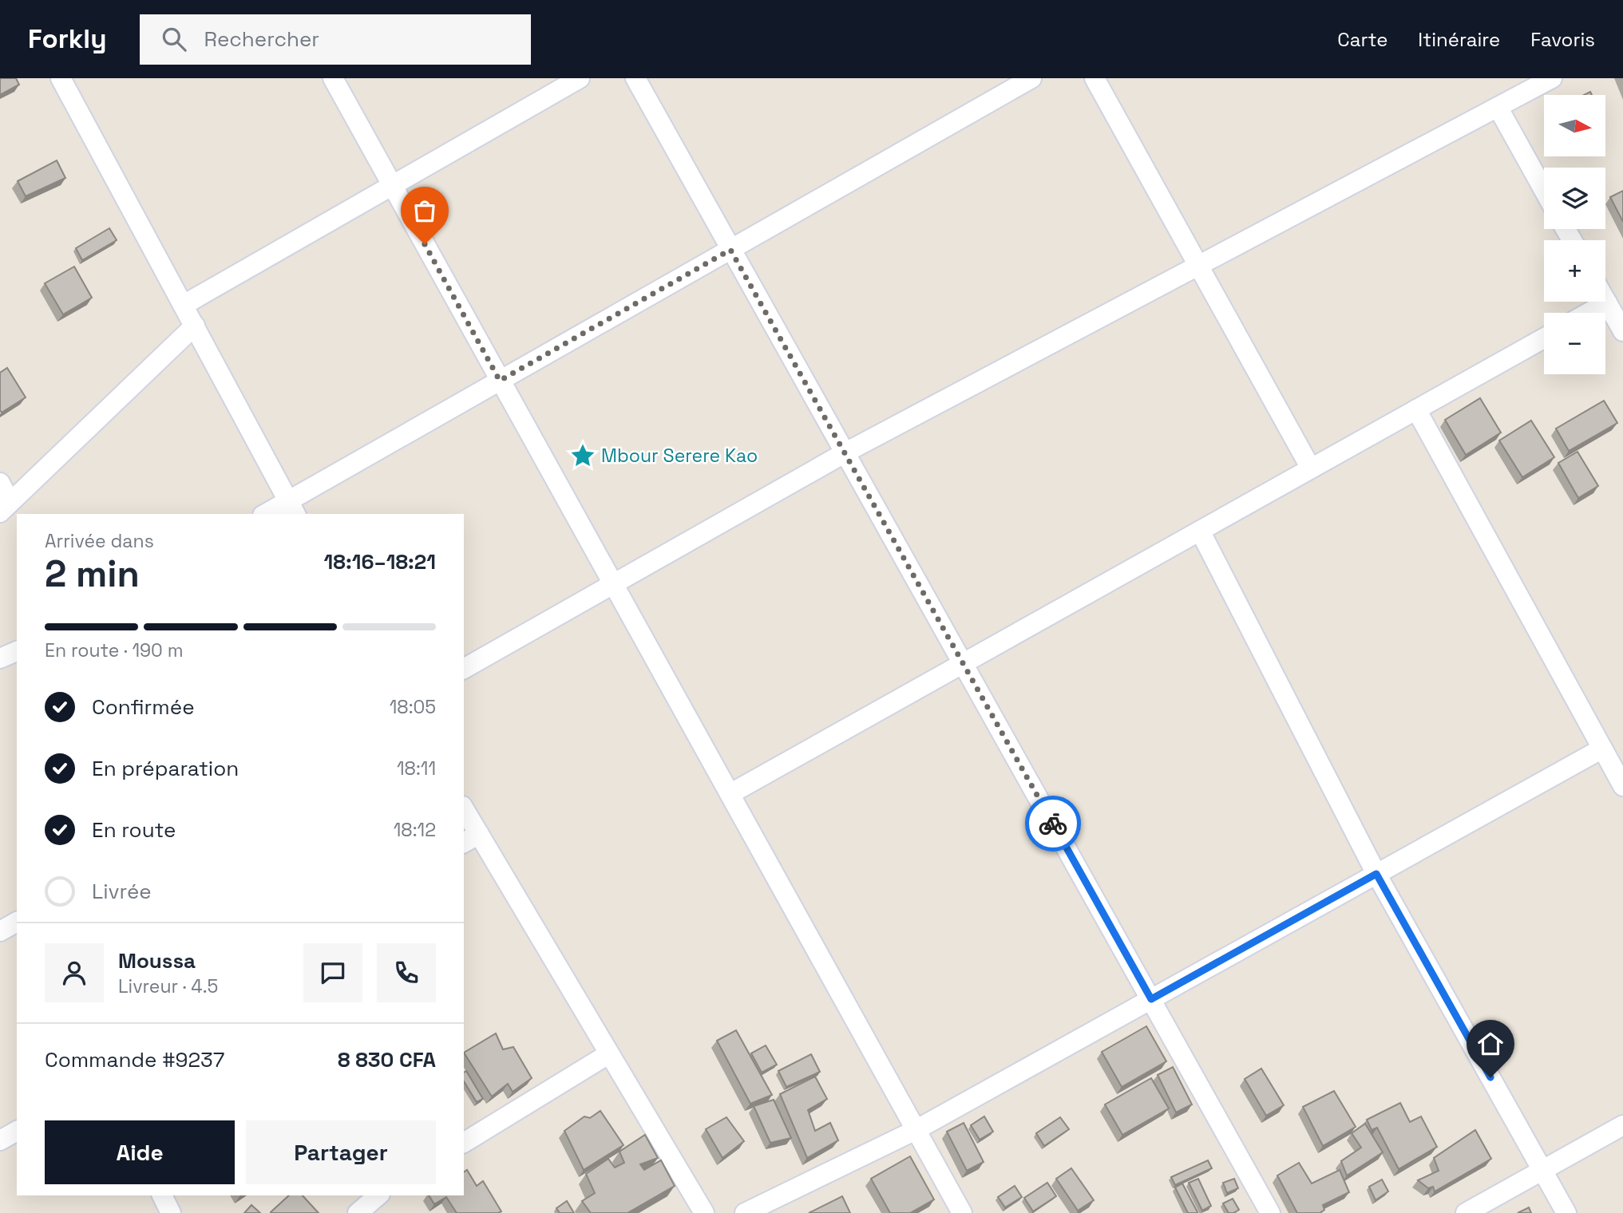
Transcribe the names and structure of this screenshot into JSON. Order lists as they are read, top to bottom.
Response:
{
  "places": {
    "place": ["Mbour Serere Kao"]
  },
  "north": "right",
  "page": {
    "header": "Forkly",
    "search": "Rechercher",
    "nav": ["Carte", "Itinéraire", "Favoris"],
    "map_buttons": ["+", "−"],
    "heading": ["2 min", "Arrivée dans", "18:16–18:21"],
    "panel": [
      "Moussa",
      "Livreur · 4.5",
      "Commande #9237",
      "8 830 CFA"
    ],
    "bar": "En route · 190 m",
    "list": [
      ["Confirmée", "18:05"],
      ["En préparation", "18:11"],
      ["En route", "18:12"],
      "Livrée"
    ],
    "buttons": ["Aide", "Partager"]
  }
}
